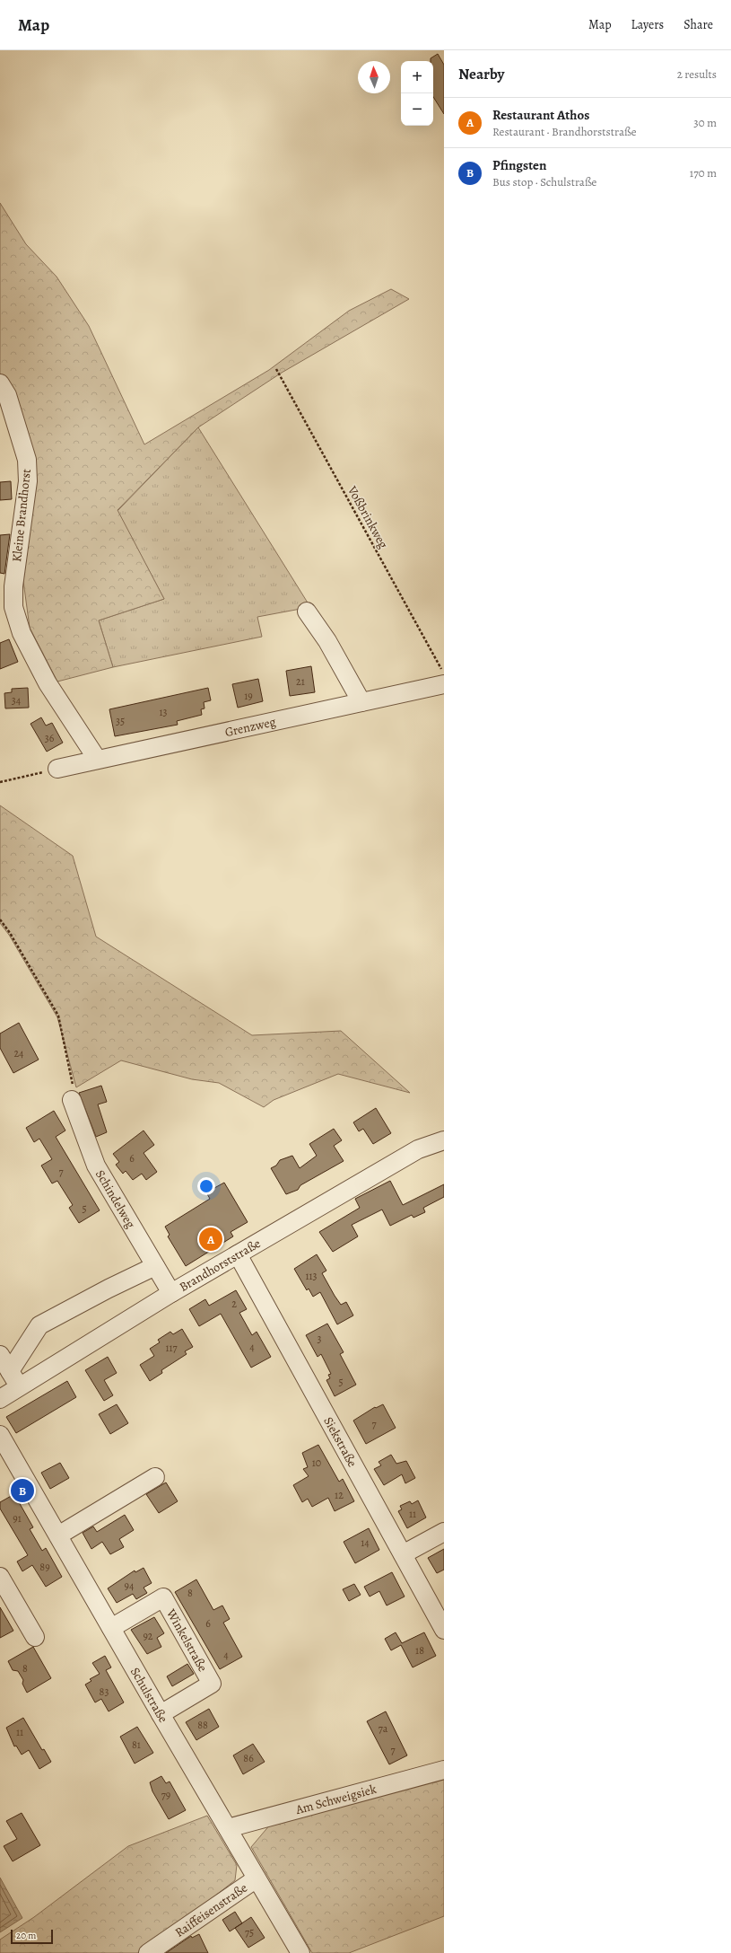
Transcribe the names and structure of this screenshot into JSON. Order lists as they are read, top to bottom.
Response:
{
  "streets": {
    "street": [
      "Kleine Brandhorst",
      "Grenzweg",
      "Schindelweg",
      "Brandhorststraße",
      "Siekstraße",
      "Winkelstraße",
      "Schulstraße",
      "Am Schweigsiek",
      "Raiffeisenstraße"
    ],
    "path": ["Voßbrinkweg"]
  },
  "crossings": [
    ["Kleine Brandhorst", "Grenzweg"],
    ["Schindelweg", "Brandhorststraße"],
    ["Brandhorststraße", "Siekstraße"],
    ["Winkelstraße", "Schulstraße"],
    ["Schulstraße", "Am Schweigsiek"],
    ["Schulstraße", "Raiffeisenstraße"]
  ],
  "house_numbers": [
    "21",
    "19",
    "34",
    "13",
    "35",
    "36",
    "24",
    "6",
    "7",
    "5",
    "113",
    "2",
    "3",
    "4",
    "117",
    "5",
    "7",
    "10",
    "12",
    "11",
    "91",
    "14",
    "89",
    "94",
    "8",
    "6",
    "92",
    "18",
    "4",
    "8",
    "83",
    "88",
    "7a",
    "11",
    "81",
    "7",
    "86",
    "79",
    "75"
  ],
  "scale_bar": "20 m",
  "north": "top",
  "page": {
    "header": "Map",
    "nav": ["Map", "Layers", "Share"],
    "heading": ["Nearby", "2 results"],
    "map_buttons": ["+", "−"],
    "list": [
      {
        "mark": "A",
        "name": "Restaurant Athos",
        "note": "Restaurant · Brandhorststraße",
        "value": "30 m"
      },
      {
        "mark": "B",
        "name": "Pfingsten",
        "note": "Bus stop · Schulstraße",
        "value": "170 m"
      }
    ],
    "pins": ["A", "B"],
    "scale": "20 m"
  }
}
